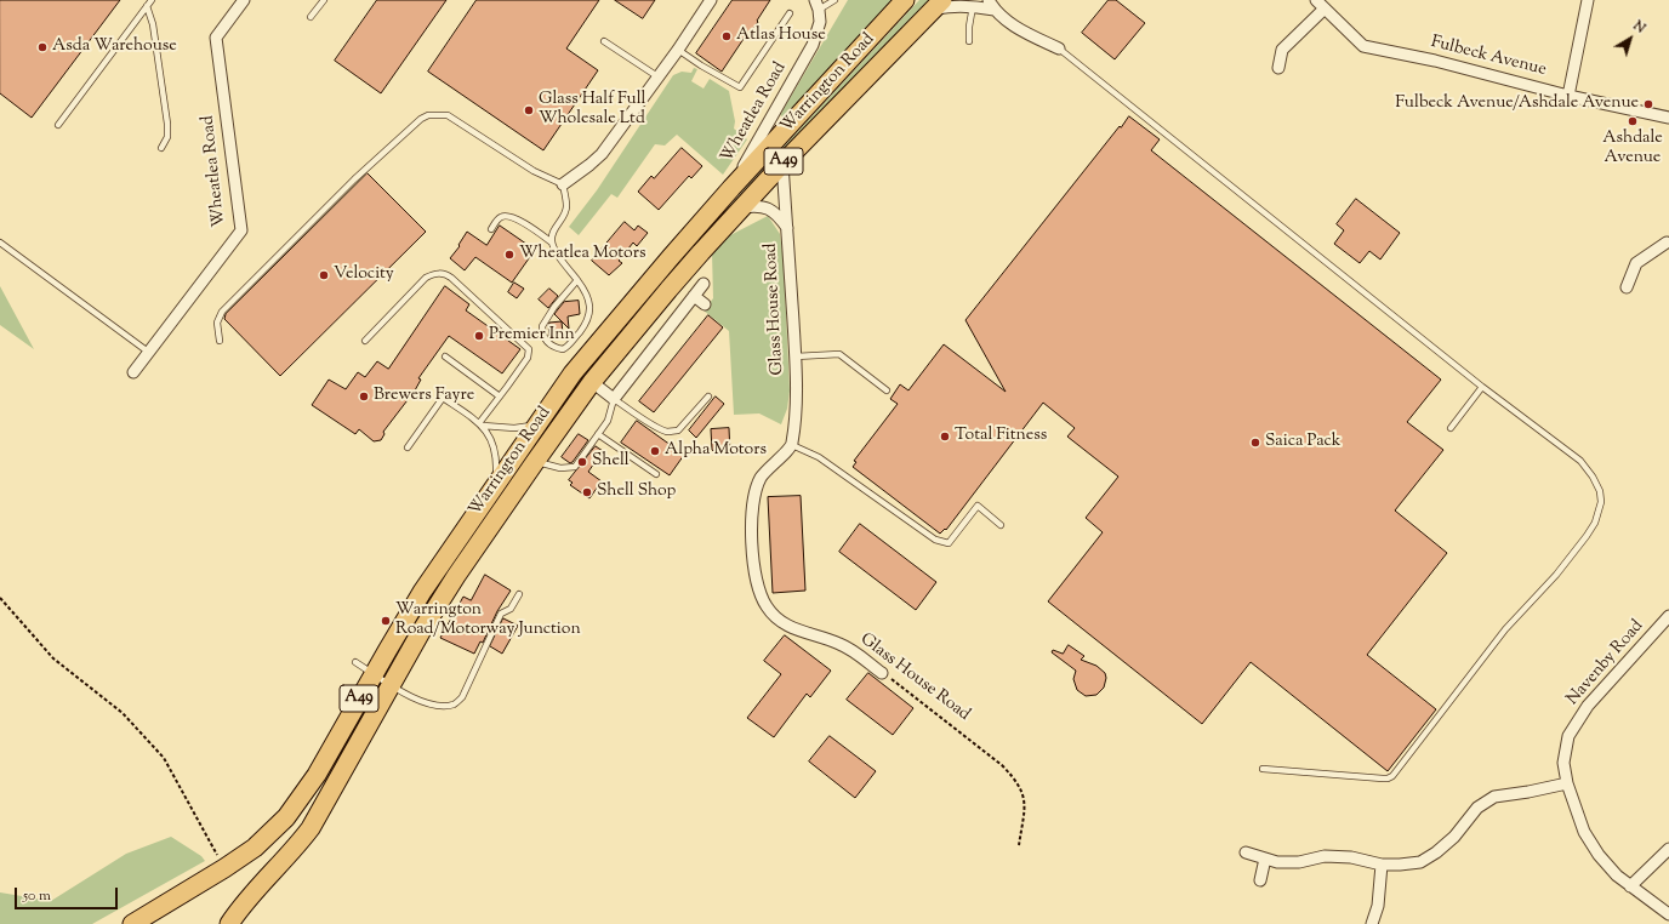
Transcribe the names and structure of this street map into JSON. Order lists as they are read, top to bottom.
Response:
{
  "streets": {
    "highway": ["Warrington Road", "A49"],
    "street": [
      "Fulbeck Avenue",
      "Wheatlea Road",
      "Glass House Road",
      "Navenby Road"
    ]
  },
  "crossings": [
    ["Warrington Road", "Wheatlea Road"],
    ["Warrington Road", "Glass House Road"]
  ],
  "places": [
    "Atlas House",
    "Asda Warehouse",
    "Fulbeck Avenue/Ashdale Avenue",
    "Glass Half Full Wholesale Ltd",
    "Ashdale Avenue",
    "Wheatlea Motors",
    "Velocity",
    "Premier Inn",
    "Brewers Fayre",
    "Total Fitness",
    "Saica Pack",
    "Alpha Motors",
    "Shell",
    "Shell Shop",
    "Warrington Road/Motorway Junction"
  ],
  "scale_bar": "50 m",
  "north": "top right"
}
